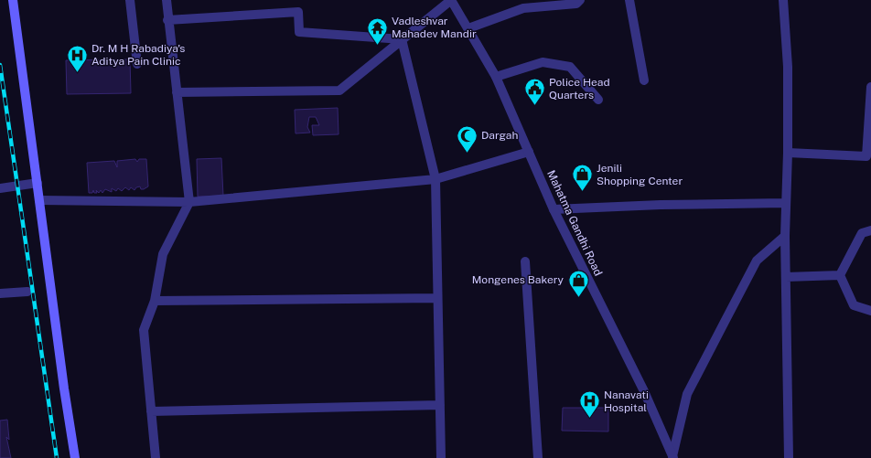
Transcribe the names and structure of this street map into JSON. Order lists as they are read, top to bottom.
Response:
{
  "streets": {
    "street": ["Mahatma Gandhi Road"]
  },
  "places": {
    "temple": ["Vadleshvar Mahadev Mandir"],
    "hospital": ["Dr. M H Rabadiya's Aditya Pain Clinic", "Nanavati Hospital"],
    "public building": ["Police Head Quarters"],
    "mosque": ["Dargah"],
    "shop": ["Jenili Shopping Center", "Mongenes Bakery"]
  }
}
